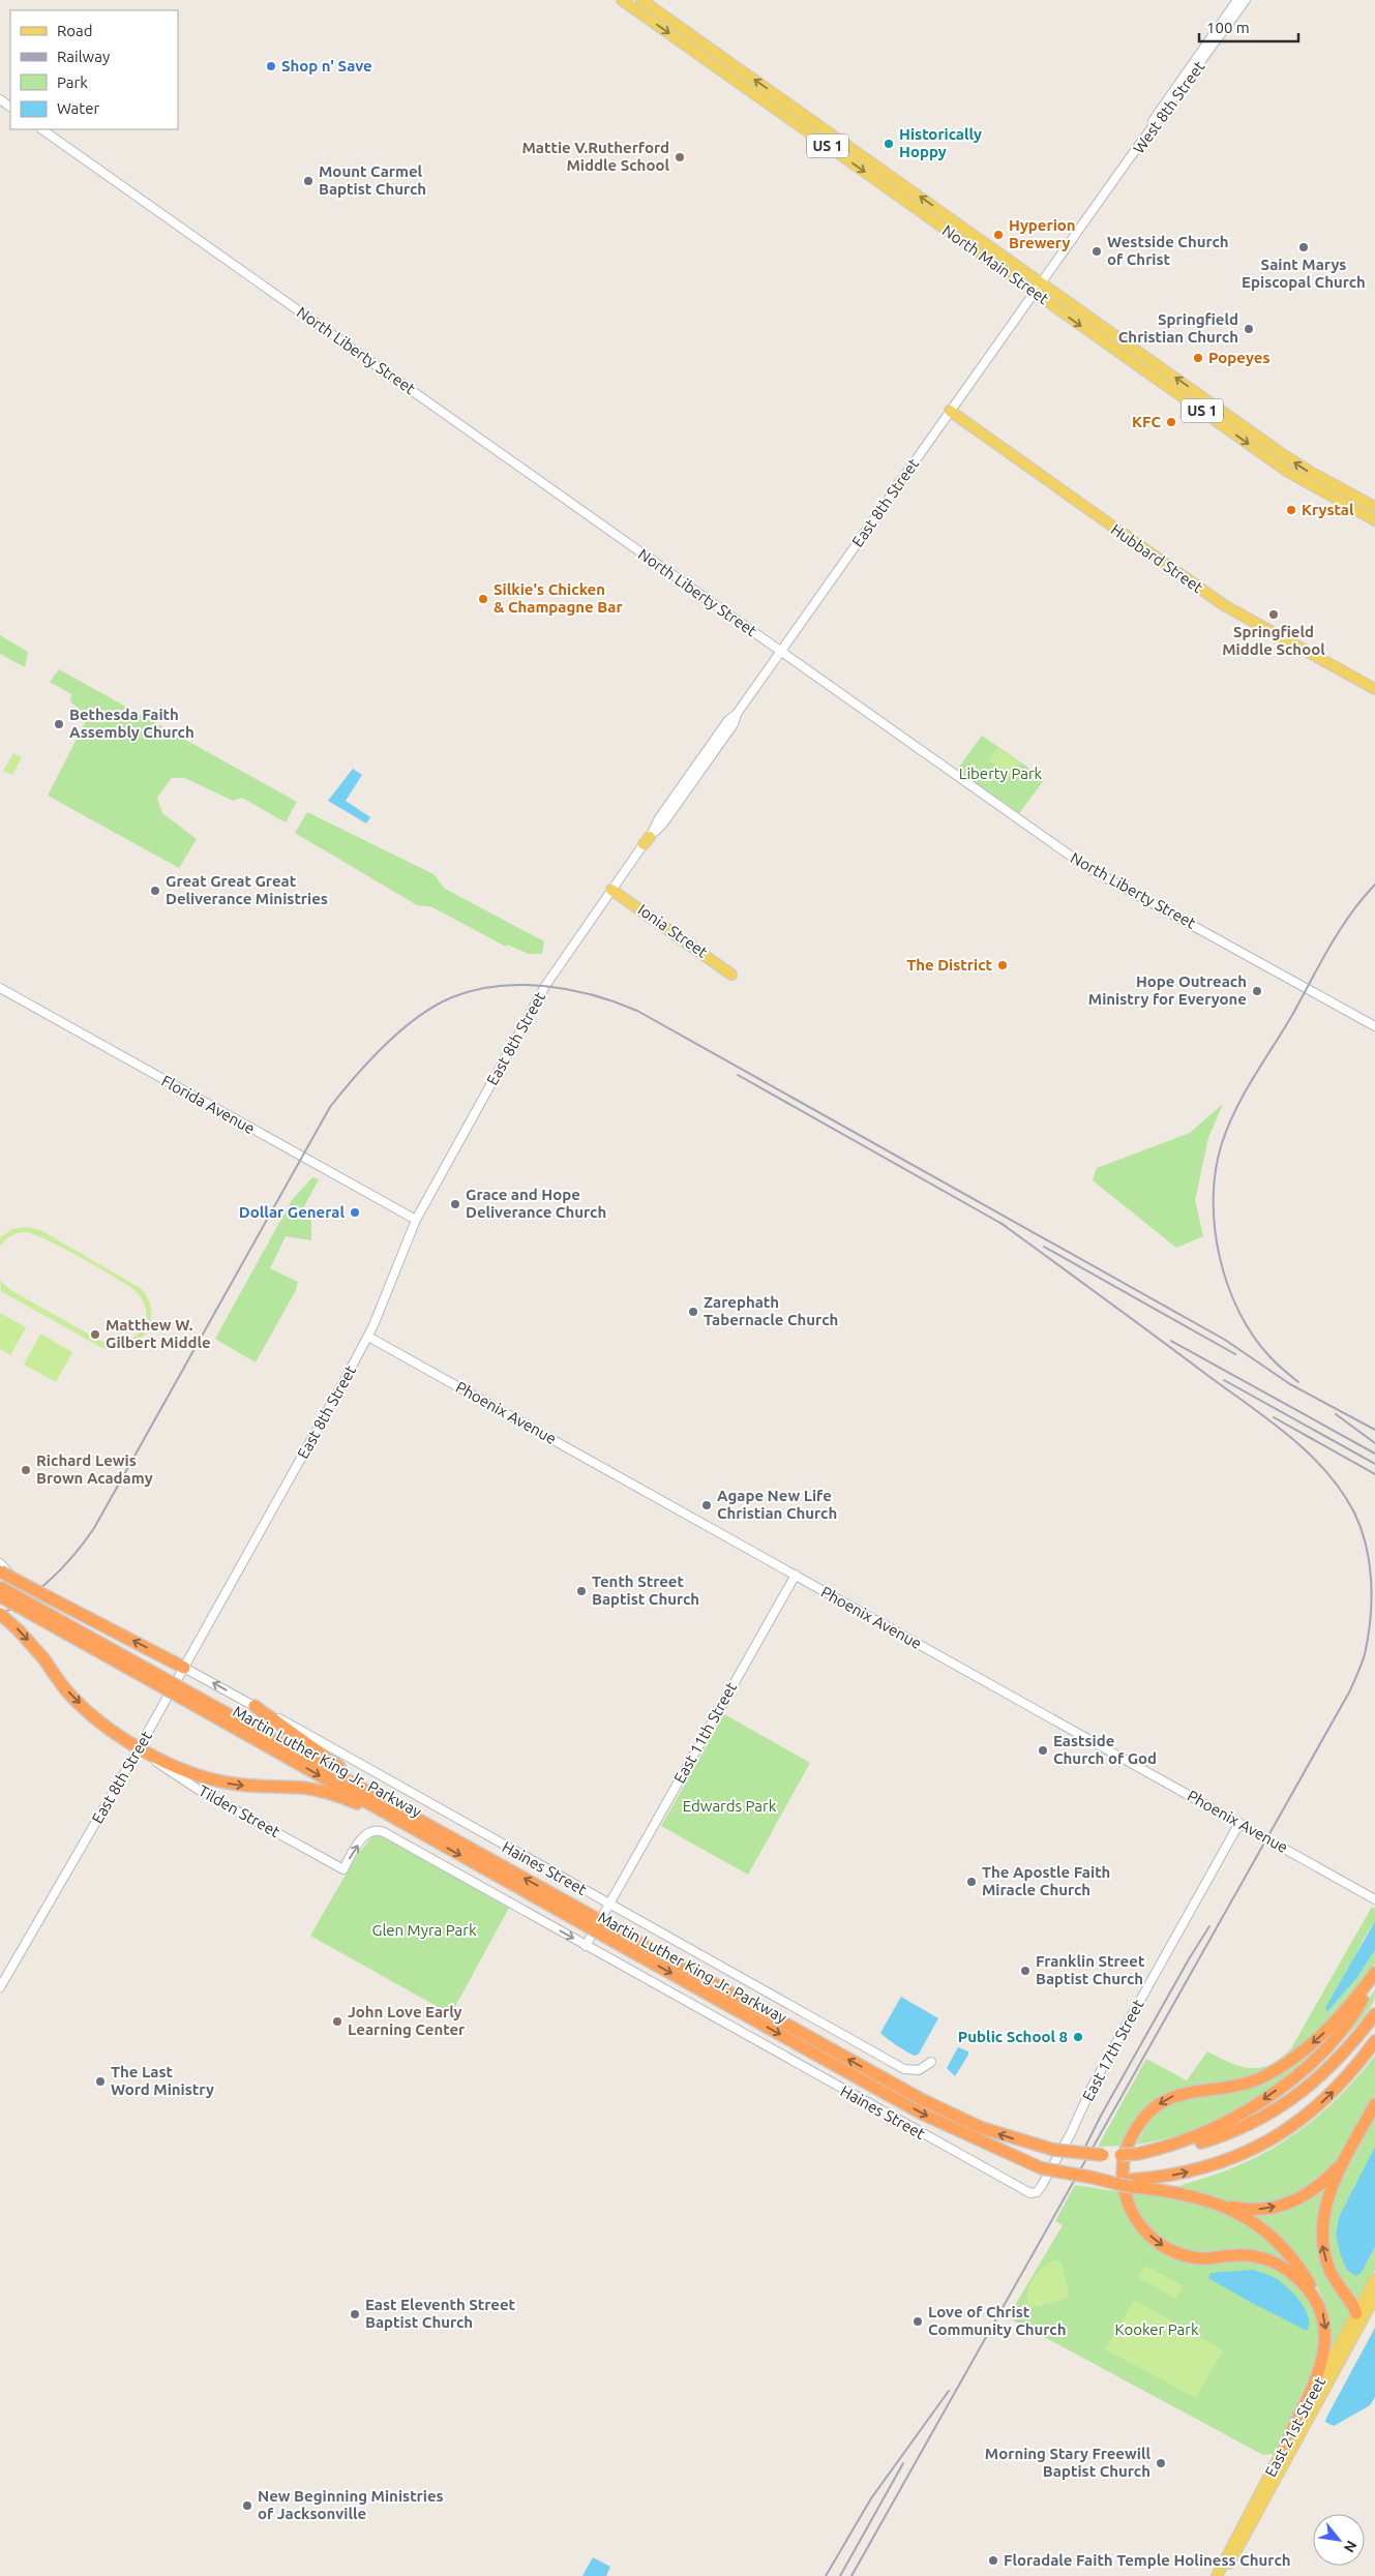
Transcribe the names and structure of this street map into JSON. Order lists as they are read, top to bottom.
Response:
{
  "streets": {
    "highway": ["Martin Luther King Jr. Parkway"],
    "main road": [
      "US 1",
      "North Main Street",
      "East 8th Street",
      "Hubbard Street",
      "Ionia Street",
      "East 21st Street"
    ],
    "street": [
      "West 8th Street",
      "North Liberty Street",
      "Florida Avenue",
      "Phoenix Avenue",
      "East 11th Street",
      "Tilden Street",
      "Haines Street",
      "East 17th Street"
    ]
  },
  "crossings": [
    ["West 8th Street", "North Main Street"],
    ["West 8th Street", "East 8th Street"],
    ["North Main Street", "East 8th Street"],
    ["North Liberty Street", "East 8th Street"],
    ["East 8th Street", "Hubbard Street"],
    ["East 8th Street", "Ionia Street"],
    ["East 8th Street", "Florida Avenue"],
    ["East 8th Street", "Phoenix Avenue"],
    ["East 8th Street", "Tilden Street"],
    ["East 8th Street", "Haines Street"],
    ["Phoenix Avenue", "East 11th Street"],
    ["Phoenix Avenue", "East 17th Street"],
    ["East 11th Street", "Haines Street"],
    ["Tilden Street", "Haines Street"],
    ["Haines Street", "East 17th Street"]
  ],
  "parks": [
    "Liberty Park",
    "Edwards Park",
    "Glen Myra Park",
    "Kooker Park"
  ],
  "places": [
    "Shop n' Save",
    "Historically Hoppy",
    "Mattie V.Rutherford Middle School",
    "Mount Carmel Baptist Church",
    "Hyperion Brewery",
    "Saint Marys Episcopal Church",
    "Westside Church of Christ",
    "Springfield Christian Church",
    "Popeyes",
    "KFC",
    "Krystal",
    "Silkie's Chicken & Champagne Bar",
    "Springfield Middle School",
    "Bethesda Faith Assembly Church",
    "Great Great Great Deliverance Ministries",
    "The District",
    "Hope Outreach Ministry for Everyone",
    "Grace and Hope Deliverance Church",
    "Dollar General",
    "Zarephath Tabernacle Church",
    "Matthew W. Gilbert Middle",
    "Richard Lewis Brown Acadamy",
    "Agape New Life Christian Church",
    "Tenth Street Baptist Church",
    "Eastside Church of God",
    "The Apostle Faith Miracle Church",
    "Franklin Street Baptist Church",
    "John Love Early Learning Center",
    "Public School 8",
    "The Last Word Ministry",
    "East Eleventh Street Baptist Church",
    "Love of Christ Community Church",
    "Morning Stary Freewill Baptist Church",
    "New Beginning Ministries of Jacksonville",
    "Floradale Faith Temple Holiness Church"
  ],
  "legend": [
    "Road",
    "Railway",
    "Park",
    "Water"
  ],
  "scale_bar": "100 m",
  "north": "bottom right"
}
